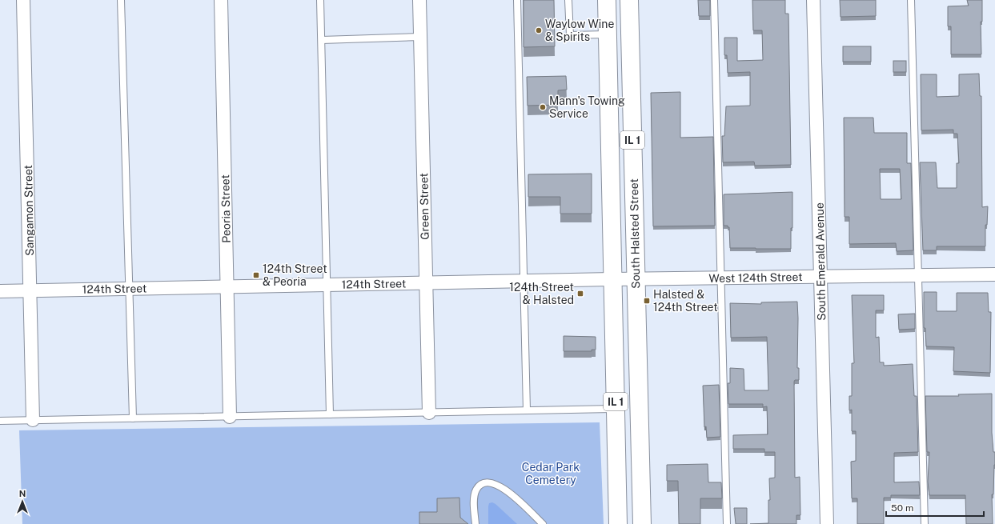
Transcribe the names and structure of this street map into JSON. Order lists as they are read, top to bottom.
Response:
{
  "streets": {
    "main road": ["IL 1", "South Halsted Street"],
    "street": [
      "Green Street",
      "Peoria Street",
      "Sangamon Street",
      "South Emerald Avenue",
      "West 124th Street",
      "124th Street"
    ]
  },
  "crossings": [
    ["Green Street", "124th Street"],
    ["Peoria Street", "124th Street"],
    ["Sangamon Street", "124th Street"],
    ["South Halsted Street", "West 124th Street"],
    ["South Halsted Street", "124th Street"],
    ["South Emerald Avenue", "West 124th Street"],
    ["West 124th Street", "124th Street"]
  ],
  "parks": ["Cedar Park Cemetery"],
  "places": {
    "other": ["Waylow Wine & Spirits", "Mann's Towing Service"],
    "transit": ["124th Street & Peoria", "124th Street & Halsted", "Halsted & 124th Street"]
  },
  "scale_bar": "50 m",
  "north": "top"
}
